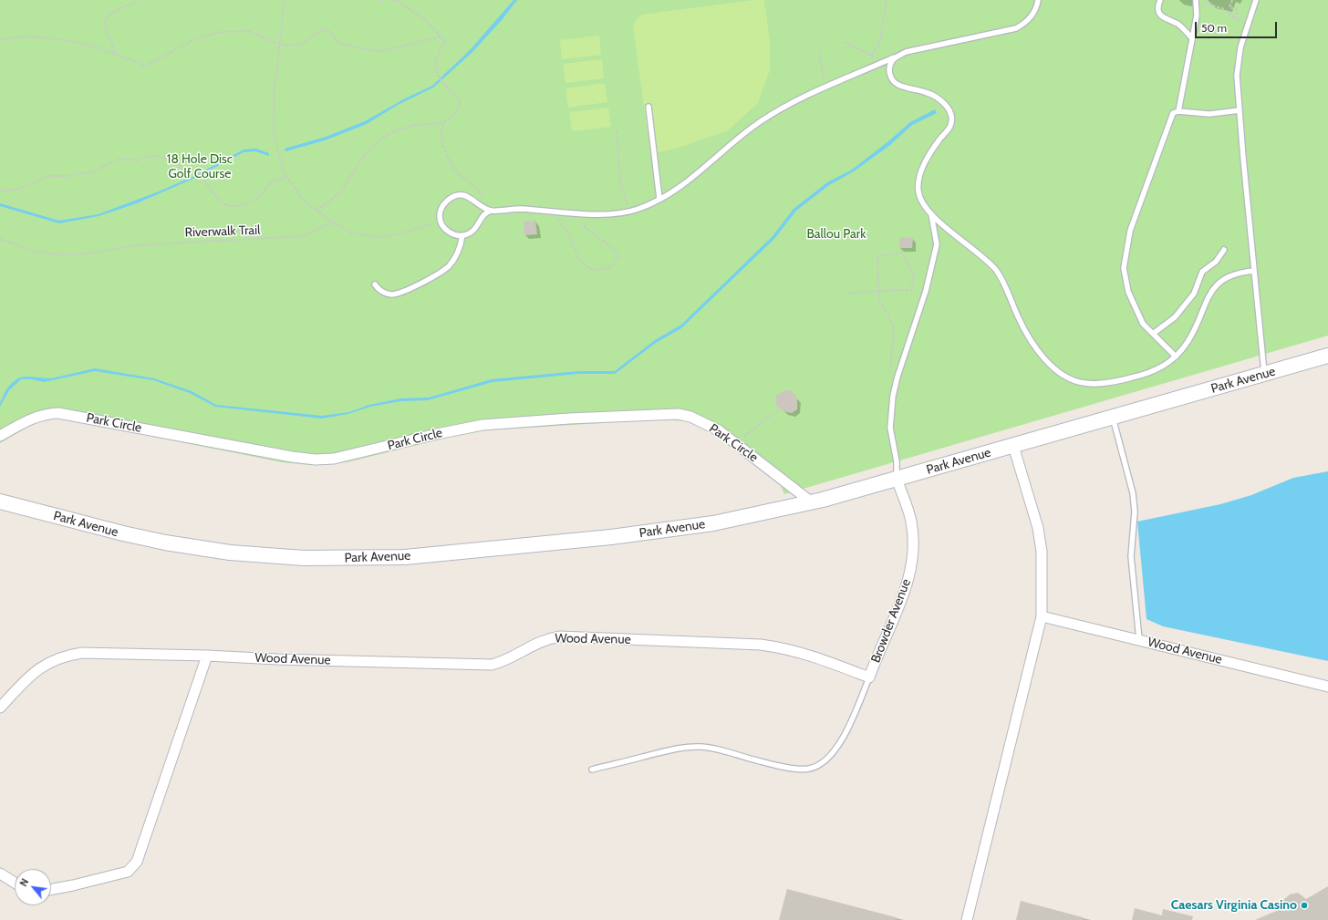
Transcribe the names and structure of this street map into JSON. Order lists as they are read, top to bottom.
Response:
{
  "streets": {
    "main road": ["Park Avenue"],
    "street": ["Park Circle", "Browder Avenue", "Wood Avenue"],
    "path": ["Riverwalk Trail"]
  },
  "crossings": [
    ["Park Avenue", "Park Circle"],
    ["Park Avenue", "Browder Avenue"],
    ["Browder Avenue", "Wood Avenue"]
  ],
  "parks": ["18 Hole Disc Golf Course", "Ballou Park"],
  "places": ["Caesars Virginia Casino"],
  "scale_bar": "50 m",
  "north": "top left"
}
